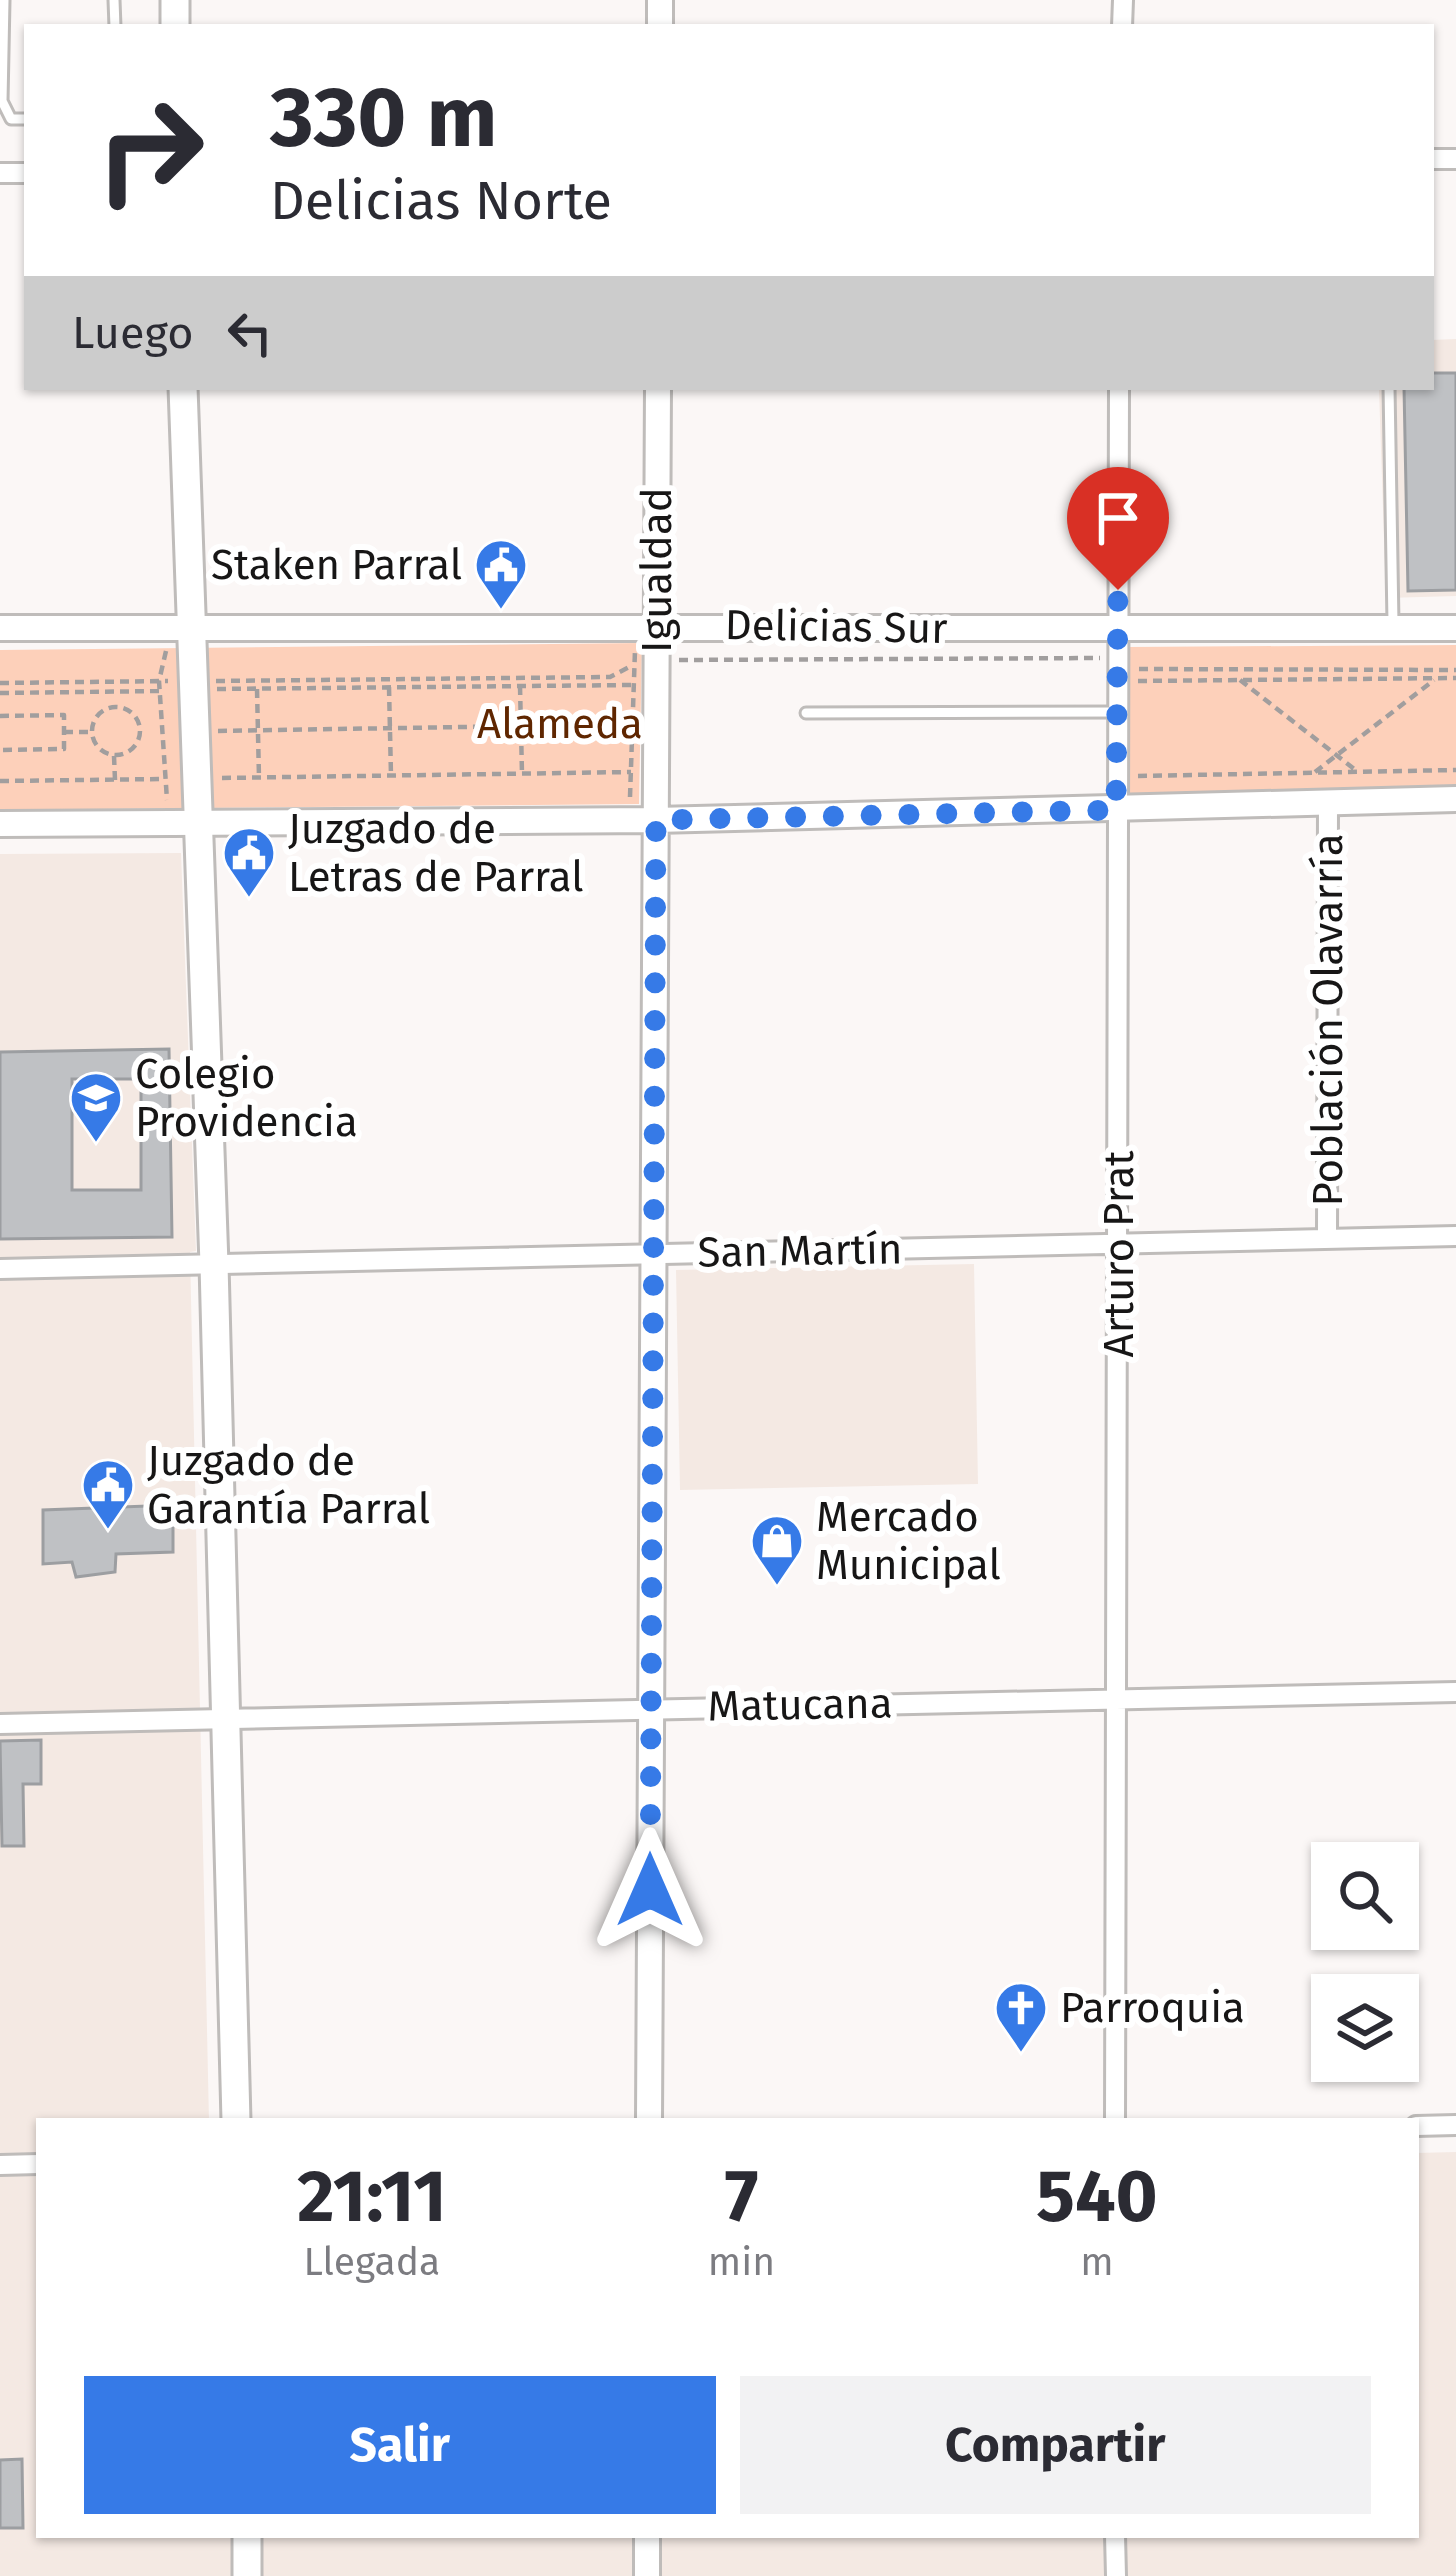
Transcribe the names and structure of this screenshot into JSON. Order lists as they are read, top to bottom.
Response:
{
  "streets": {
    "street": [
      "Igualdad",
      "Delicias Sur",
      "Población Olavarría",
      "San Martín",
      "Arturo Prat",
      "Matucana"
    ]
  },
  "crossings": [
    ["Igualdad", "Delicias Sur"],
    ["Igualdad", "San Martín"],
    ["Igualdad", "Matucana"],
    ["Delicias Sur", "Arturo Prat"],
    ["Población Olavarría", "San Martín"],
    ["San Martín", "Arturo Prat"],
    ["Arturo Prat", "Matucana"]
  ],
  "parks": ["Alameda"],
  "places": {
    "public building": ["Staken Parral", "Juzgado de Letras de Parral", "Juzgado de Garantía Parral"],
    "school or university": ["Colegio Providencia"],
    "shop": ["Mercado Municipal"],
    "church": ["Parroquia"]
  },
  "page": {
    "turn": ["330 m", "Delicias Norte"],
    "then": "Luego",
    "eta": [
      "21:11",
      "Llegada",
      "7",
      "min",
      "540",
      "m"
    ],
    "buttons": ["Salir", "Compartir"]
  }
}
